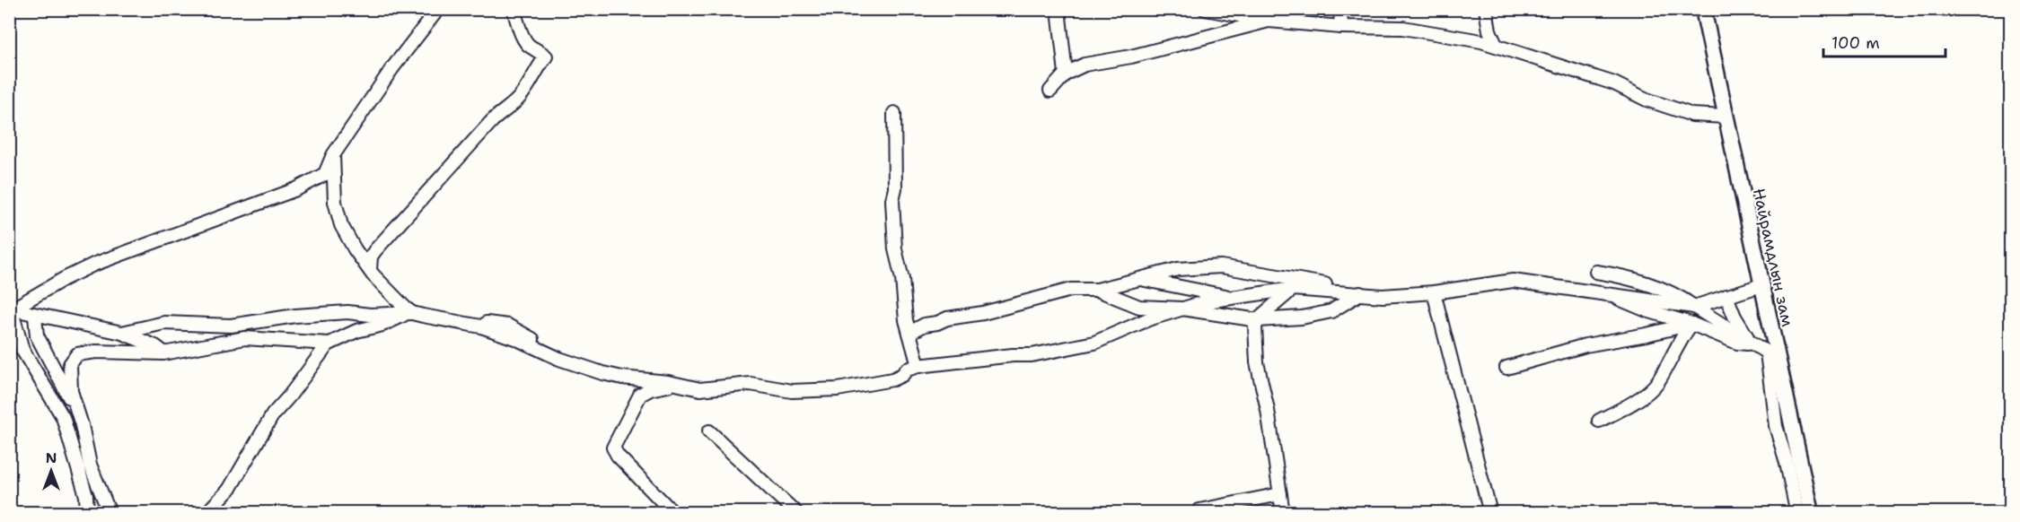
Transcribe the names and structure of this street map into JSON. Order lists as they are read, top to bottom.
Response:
{
  "streets": {
    "main road": ["Найрамдлын зам"]
  },
  "scale_bar": "100 m",
  "north": "top"
}
